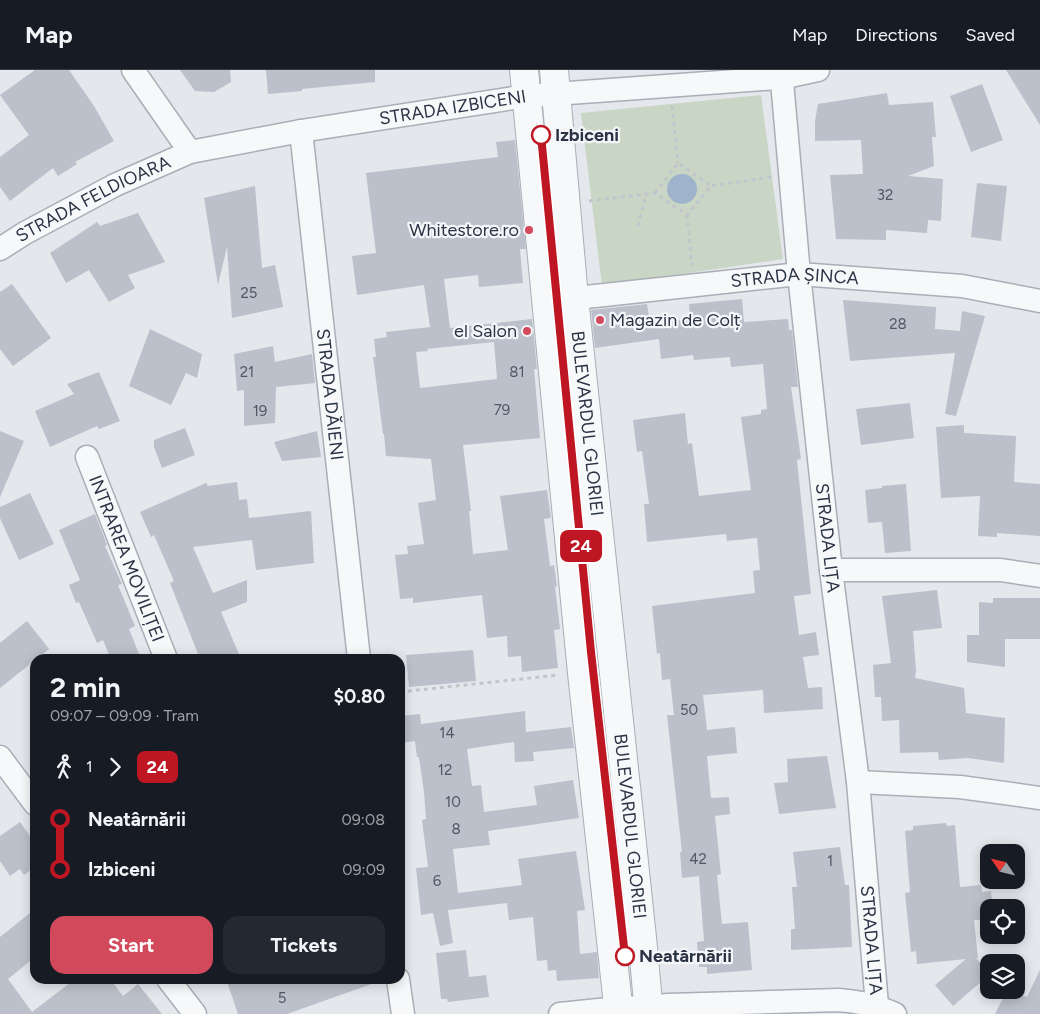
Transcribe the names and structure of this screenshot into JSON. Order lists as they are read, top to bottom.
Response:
{
  "streets": {
    "street": [
      "STRADA IZBICENI",
      "STRADA FELDIOARA",
      "STRADA ȘINCA",
      "STRADA DĂIENI",
      "BULEVARDUL GLORIEI",
      "STRADA LIȚA",
      "INTRAREA MOVILIȚEI"
    ]
  },
  "crossings": [
    ["STRADA IZBICENI", "STRADA FELDIOARA"],
    ["STRADA IZBICENI", "STRADA DĂIENI"],
    ["STRADA IZBICENI", "BULEVARDUL GLORIEI"],
    ["STRADA IZBICENI", "STRADA LIȚA"],
    ["STRADA ȘINCA", "BULEVARDUL GLORIEI"],
    ["STRADA ȘINCA", "STRADA LIȚA"]
  ],
  "places": [
    "Izbiceni",
    "Whitestore.ro",
    "Magazin de Colț",
    "el Salon",
    "Neatârnării"
  ],
  "lines": ["tram line 24"],
  "house_numbers": [
    "32",
    "25",
    "28",
    "21",
    "81",
    "79",
    "19",
    "50",
    "14",
    "12",
    "10",
    "8",
    "42",
    "1",
    "6",
    "5"
  ],
  "north": "top left",
  "page": {
    "header": "Map",
    "nav": ["Map", "Directions", "Saved"],
    "on_map": "24",
    "heading": ["2 min", "09:07 – 09:09 · Tram", "$0.80"],
    "legs": ["1", "24"],
    "list": [
      {
        "name": "Neatârnării",
        "value": "09:08"
      },
      {
        "name": "Izbiceni",
        "value": "09:09"
      }
    ],
    "buttons": ["Start", "Tickets"]
  }
}
